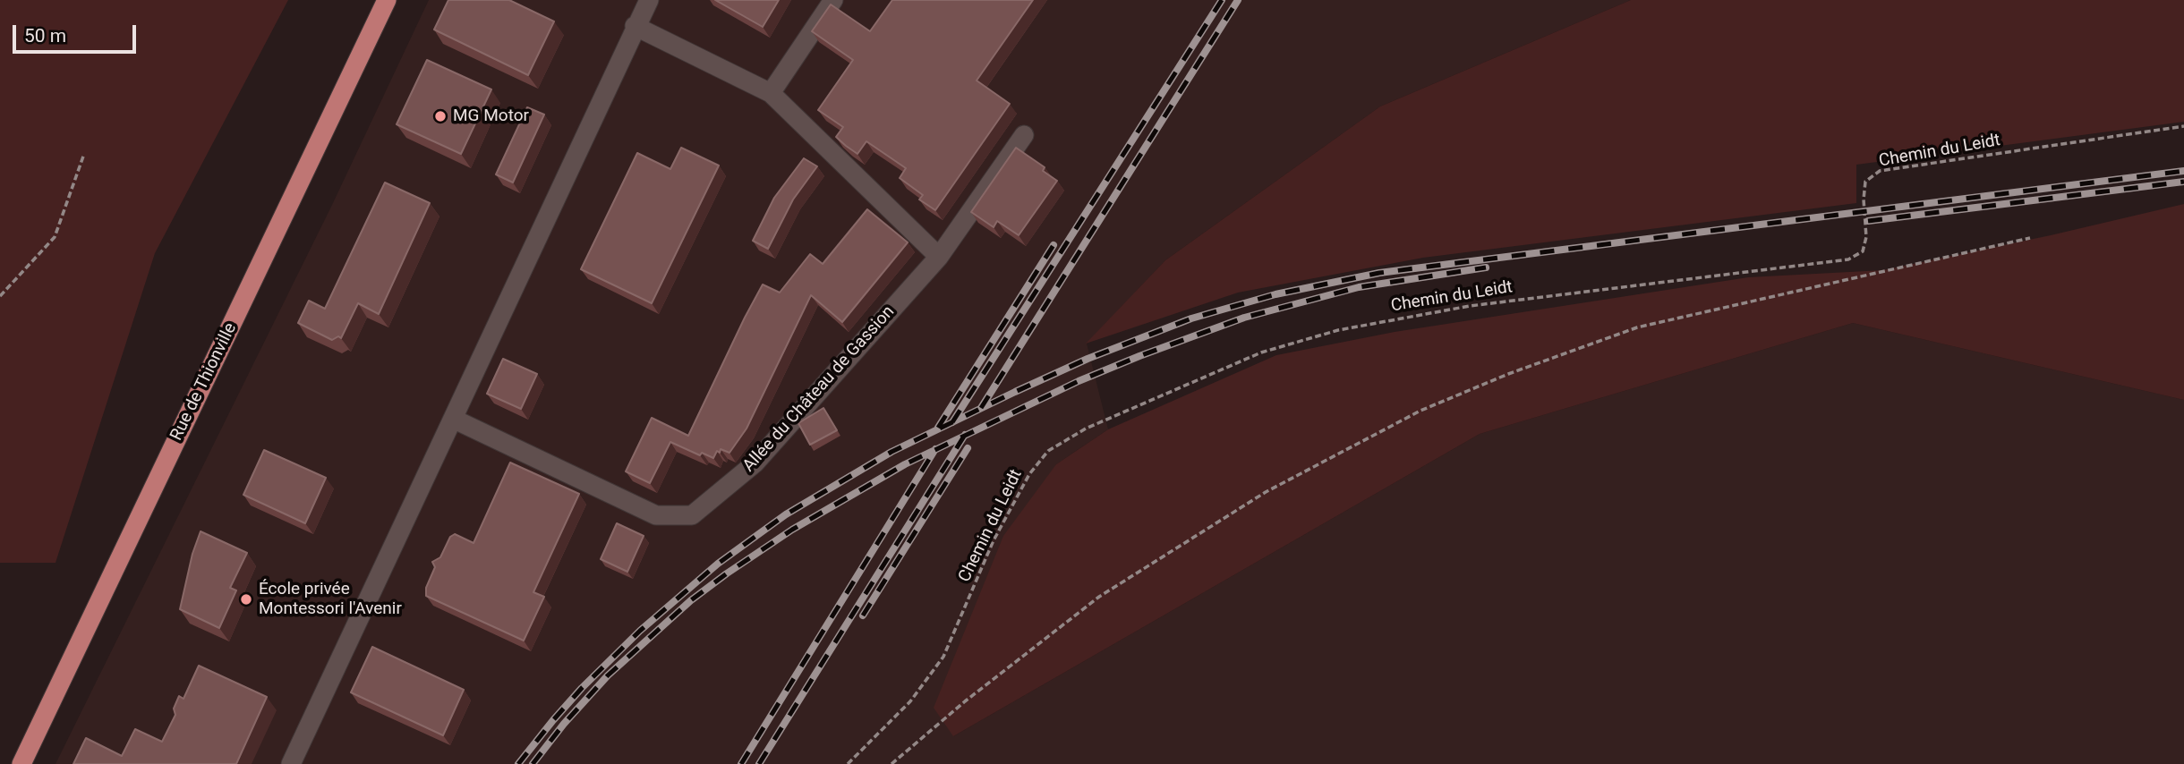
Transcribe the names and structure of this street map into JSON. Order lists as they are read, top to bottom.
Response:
{
  "streets": {
    "main road": ["Rue de Thionville"],
    "street": ["Allée du Château de Gassion"],
    "path": ["Chemin du Leidt"]
  },
  "places": ["MG Motor", "École privée Montessori l'Avenir"],
  "scale_bar": "50 m"
}
